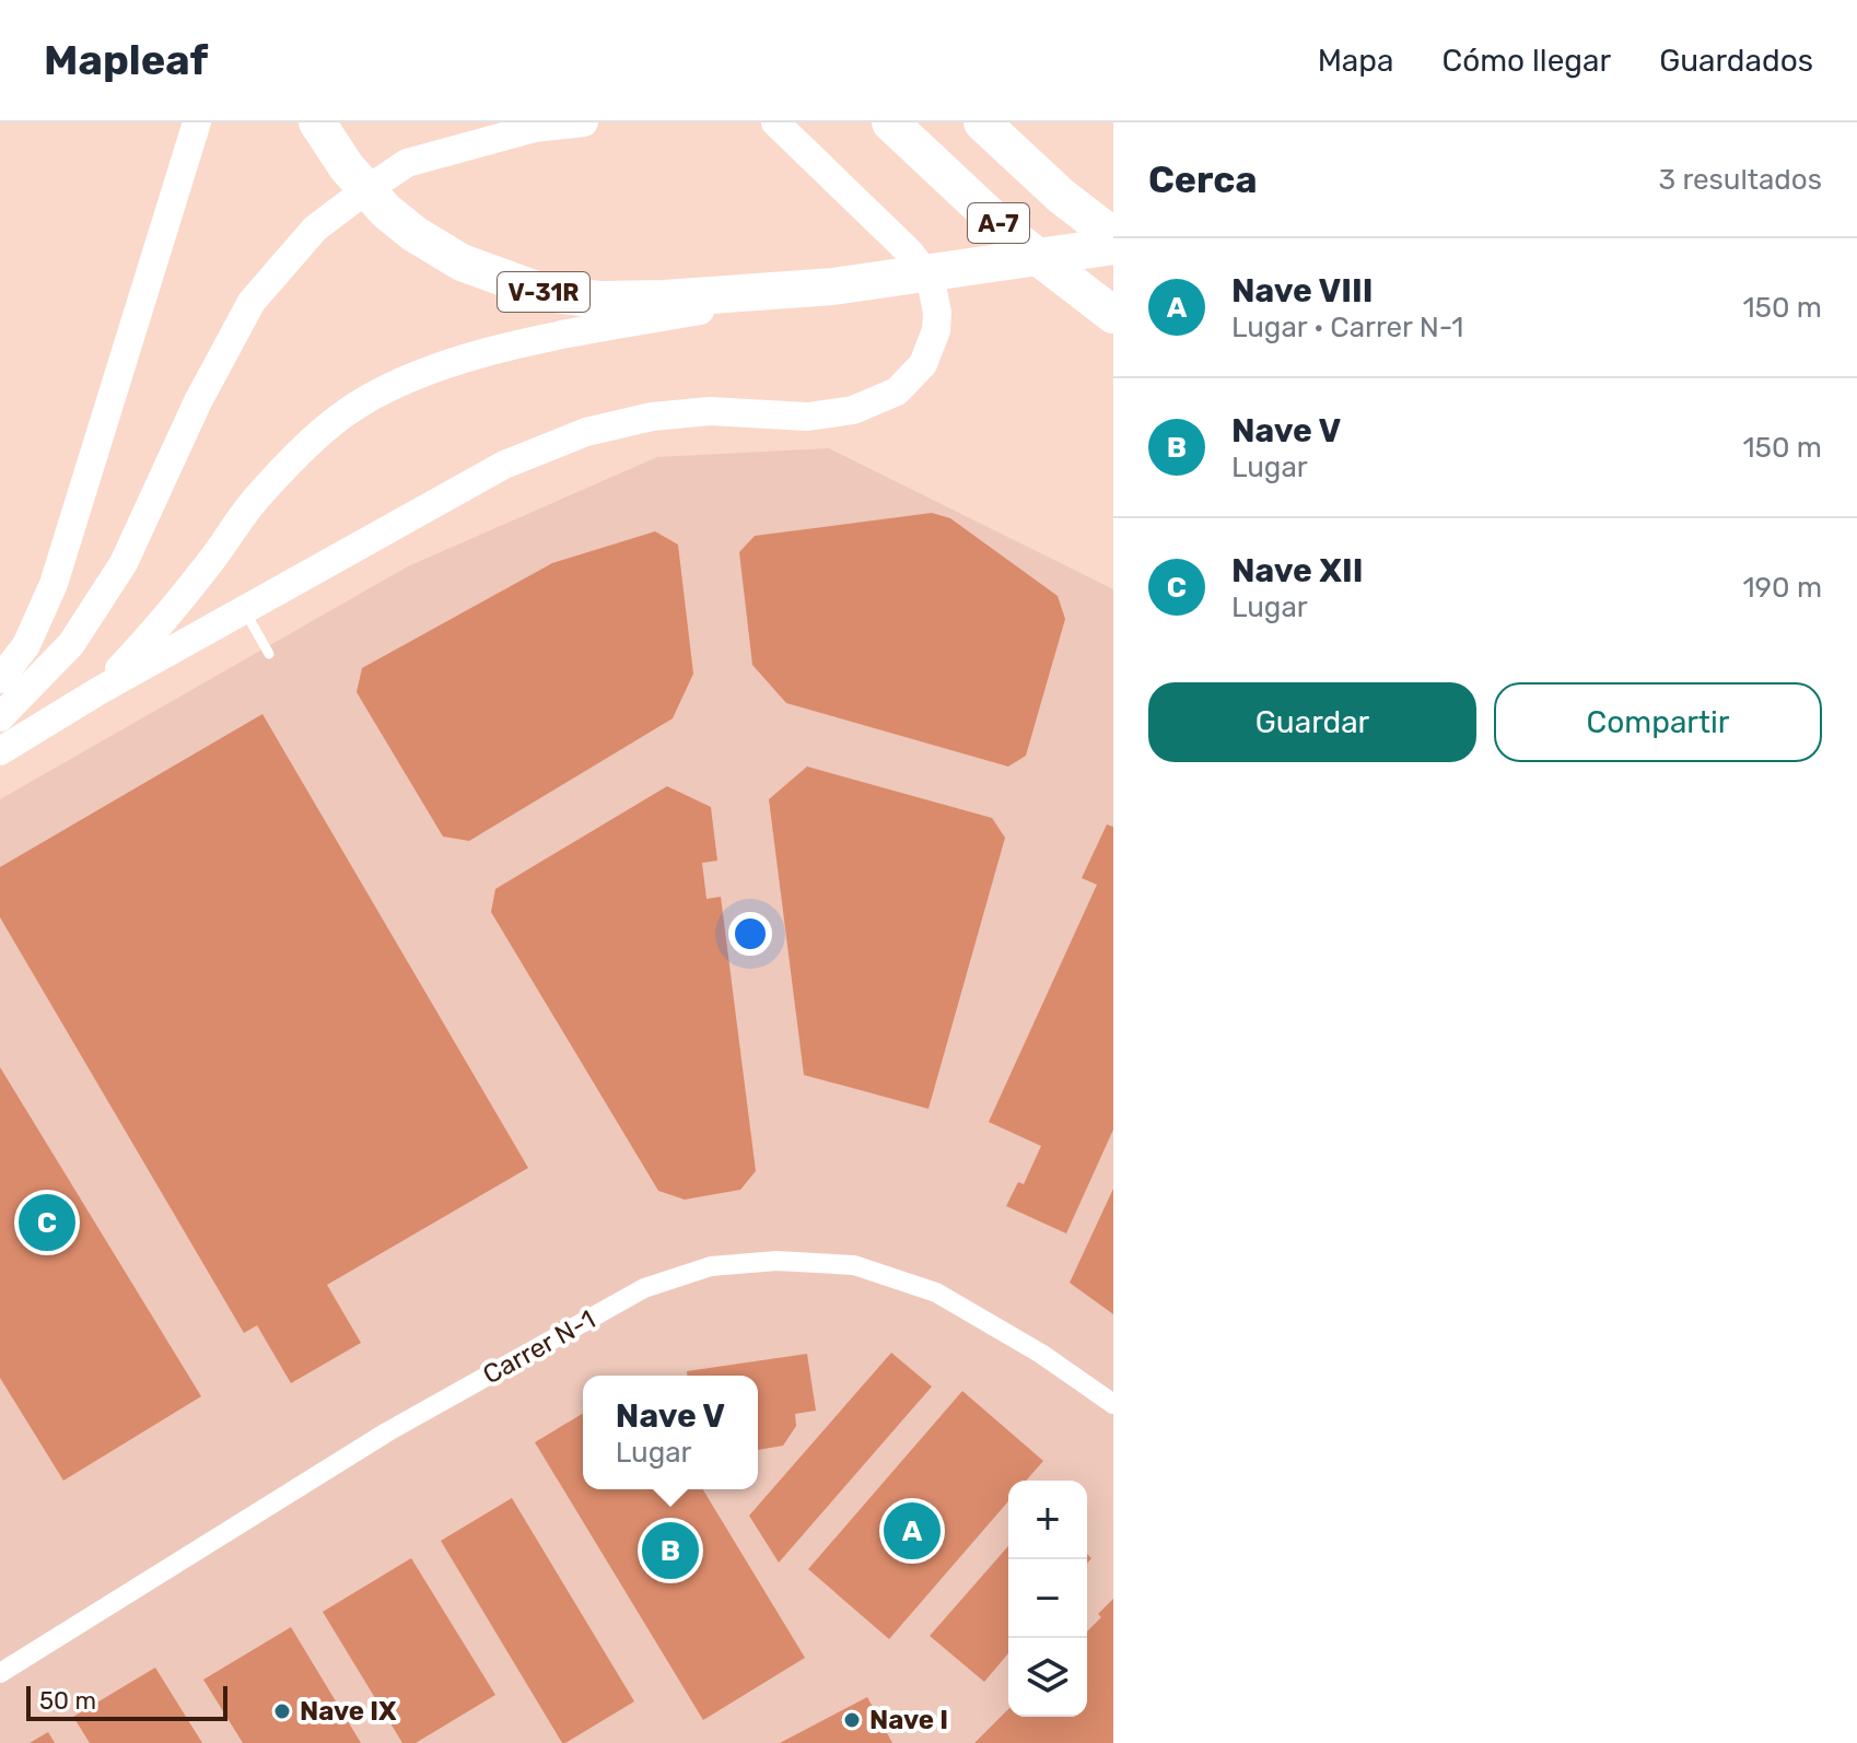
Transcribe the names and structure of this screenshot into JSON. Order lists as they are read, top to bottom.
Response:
{
  "streets": {
    "highway": ["A-7", "V-31R"],
    "street": ["Carrer N-1"]
  },
  "places": ["Nave IX", "Nave I"],
  "scale_bar": "50 m",
  "page": {
    "header": "Mapleaf",
    "nav": ["Mapa", "Cómo llegar", "Guardados"],
    "heading": ["Cerca", "3 resultados"],
    "list": [
      {
        "mark": "A",
        "name": "Nave VIII",
        "note": "Lugar · Carrer N-1",
        "value": "150 m"
      },
      {
        "mark": "B",
        "name": "Nave V",
        "note": "Lugar",
        "value": "150 m"
      },
      {
        "mark": "C",
        "name": "Nave XII",
        "note": "Lugar",
        "value": "190 m"
      }
    ],
    "buttons": ["Guardar", "Compartir"],
    "pins": ["C", "A", "B"],
    "popup": ["Nave V", "Lugar"],
    "map_buttons": ["+", "−"],
    "scale": "50 m"
  }
}
